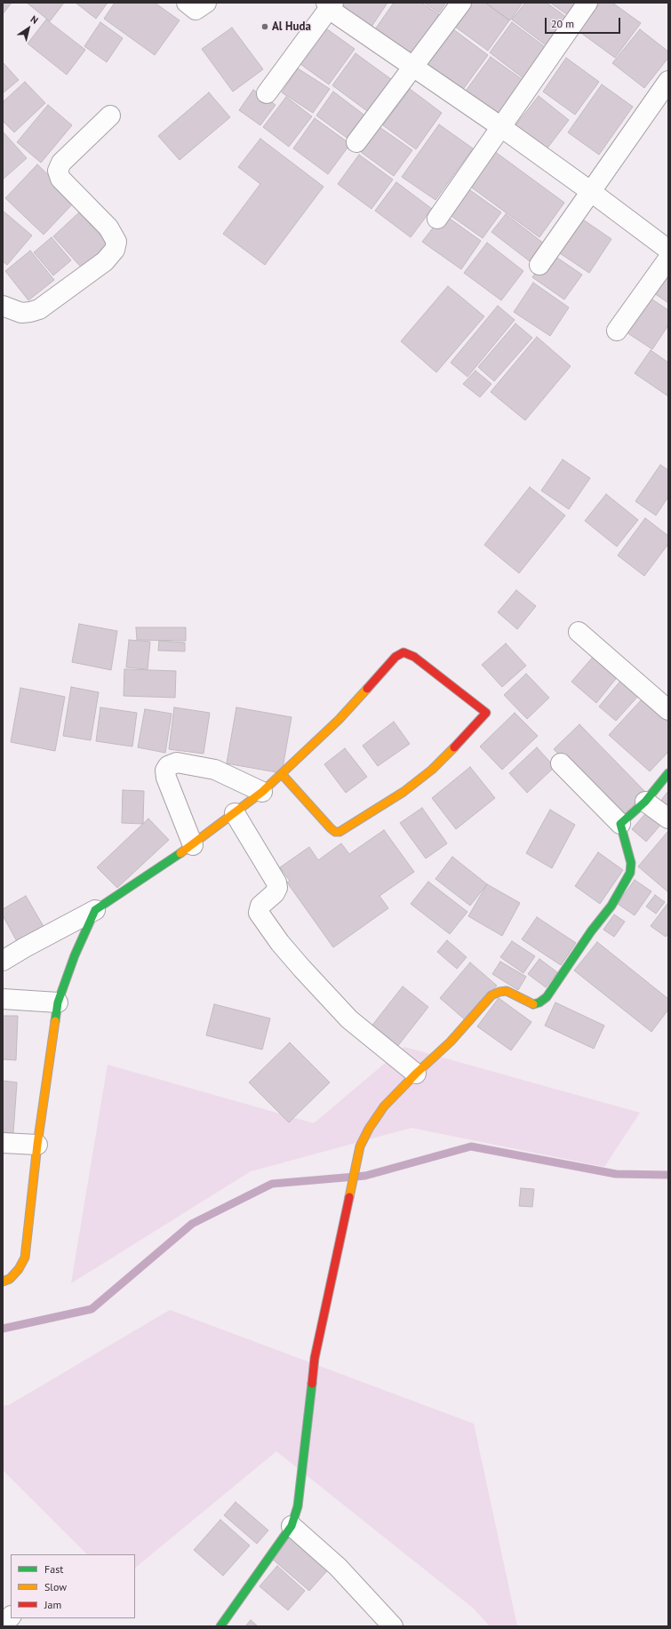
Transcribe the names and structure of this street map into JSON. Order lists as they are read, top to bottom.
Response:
{
  "places": ["Al Huda"],
  "legend": ["Fast", "Slow", "Jam"],
  "scale_bar": "20 m",
  "north": "top right"
}
